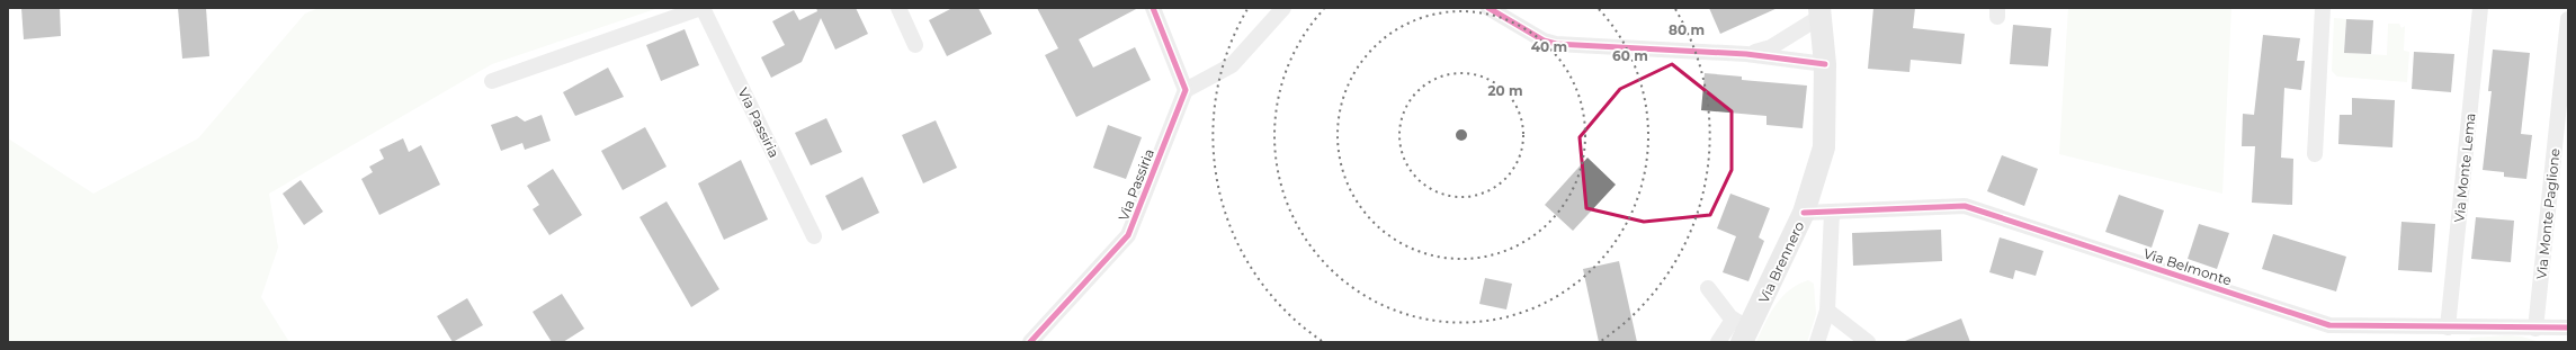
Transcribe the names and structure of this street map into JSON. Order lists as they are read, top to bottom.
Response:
{
  "streets": {
    "street": [
      "Via Passiria",
      "Via Monte Lema",
      "Via Monte Paglione",
      "Via Brennero",
      "Via Belmonte"
    ]
  },
  "crossings": [
    ["Via Monte Lema", "Via Belmonte"],
    ["Via Monte Paglione", "Via Belmonte"],
    ["Via Brennero", "Via Belmonte"]
  ],
  "rings": [
    "80 m",
    "40 m",
    "60 m",
    "20 m"
  ]
}
